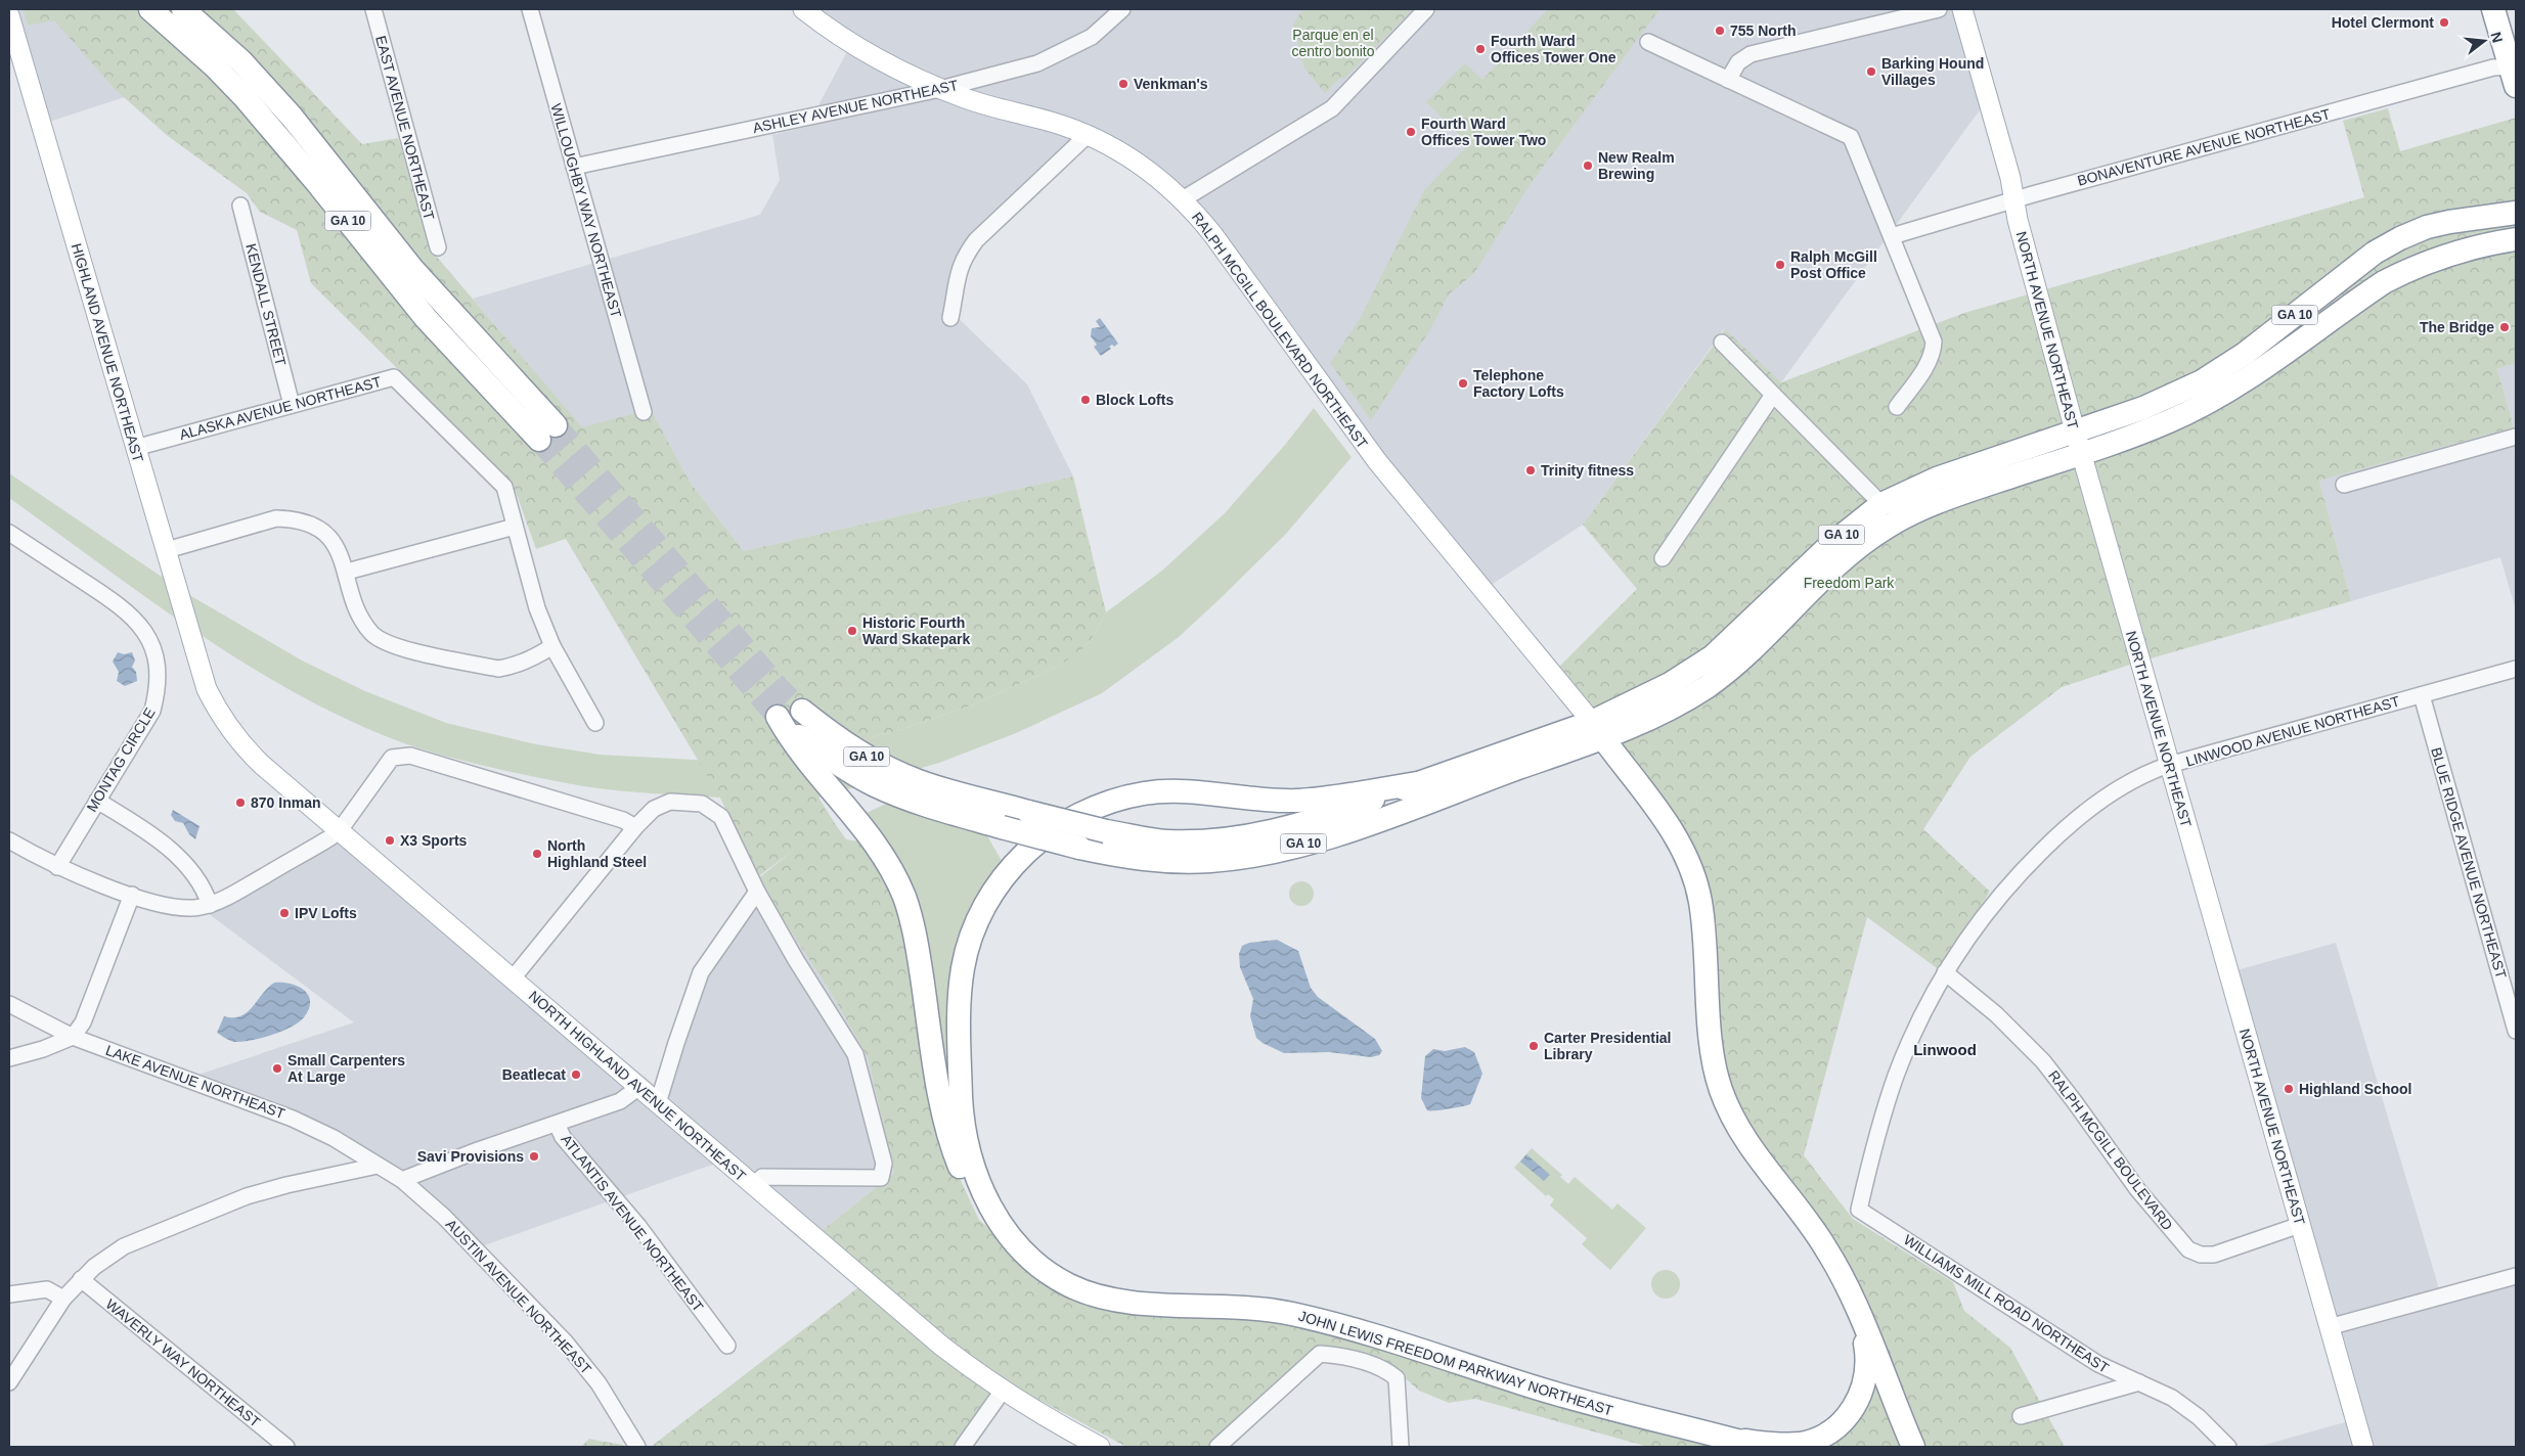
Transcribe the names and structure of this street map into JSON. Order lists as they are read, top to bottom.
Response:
{
  "streets": {
    "highway": ["GA 10", "JOHN LEWIS FREEDOM PARKWAY NORTHEAST"],
    "main road": [
      "RALPH MCGILL BOULEVARD NORTHEAST",
      "NORTH AVENUE NORTHEAST",
      "HIGHLAND AVENUE NORTHEAST",
      "NORTH HIGHLAND AVENUE NORTHEAST"
    ],
    "street": [
      "ASHLEY AVENUE NORTHEAST",
      "EAST AVENUE NORTHEAST",
      "BONAVENTURE AVENUE NORTHEAST",
      "WILLOUGHBY WAY NORTHEAST",
      "KENDALL STREET",
      "ALASKA AVENUE NORTHEAST",
      "LINWOOD AVENUE NORTHEAST",
      "MONTAG CIRCLE",
      "BLUE RIDGE AVENUE NORTHEAST",
      "LAKE AVENUE NORTHEAST",
      "RALPH MCGILL BOULEVARD",
      "ATLANTIS AVENUE NORTHEAST",
      "AUSTIN AVENUE NORTHEAST",
      "WILLIAMS MILL ROAD NORTHEAST",
      "WAVERLY WAY NORTHEAST"
    ]
  },
  "crossings": [
    ["ASHLEY AVENUE NORTHEAST", "WILLOUGHBY WAY NORTHEAST"],
    ["ASHLEY AVENUE NORTHEAST", "RALPH MCGILL BOULEVARD NORTHEAST"],
    ["BONAVENTURE AVENUE NORTHEAST", "NORTH AVENUE NORTHEAST"],
    ["GA 10", "RALPH MCGILL BOULEVARD NORTHEAST"],
    ["GA 10", "NORTH AVENUE NORTHEAST"],
    ["GA 10", "JOHN LEWIS FREEDOM PARKWAY NORTHEAST"],
    ["KENDALL STREET", "ALASKA AVENUE NORTHEAST"],
    ["NORTH AVENUE NORTHEAST", "LINWOOD AVENUE NORTHEAST"],
    ["NORTH AVENUE NORTHEAST", "RALPH MCGILL BOULEVARD"],
    ["HIGHLAND AVENUE NORTHEAST", "ALASKA AVENUE NORTHEAST"],
    ["HIGHLAND AVENUE NORTHEAST", "NORTH HIGHLAND AVENUE NORTHEAST"],
    ["LINWOOD AVENUE NORTHEAST", "BLUE RIDGE AVENUE NORTHEAST"],
    ["LINWOOD AVENUE NORTHEAST", "RALPH MCGILL BOULEVARD"],
    ["LINWOOD AVENUE NORTHEAST", "WILLIAMS MILL ROAD NORTHEAST"],
    ["LAKE AVENUE NORTHEAST", "AUSTIN AVENUE NORTHEAST"]
  ],
  "districts": ["Linwood"],
  "parks": ["Parque en el centro bonito", "Freedom Park"],
  "places": [
    "Hotel Clermont",
    "755 North",
    "Fourth Ward Offices Tower One",
    "Barking Hound Villages",
    "Venkman's",
    "Fourth Ward Offices Tower Two",
    "New Realm Brewing",
    "Ralph McGill Post Office",
    "The Bridge",
    "Telephone Factory Lofts",
    "Block Lofts",
    "Trinity fitness",
    "Historic Fourth Ward Skatepark",
    "870 Inman",
    "X3 Sports",
    "North Highland Steel",
    "IPV Lofts",
    "Carter Presidential Library",
    "Small Carpenters At Large",
    "Beatlecat",
    "Highland School",
    "Savi Provisions"
  ],
  "north": "right"
}
